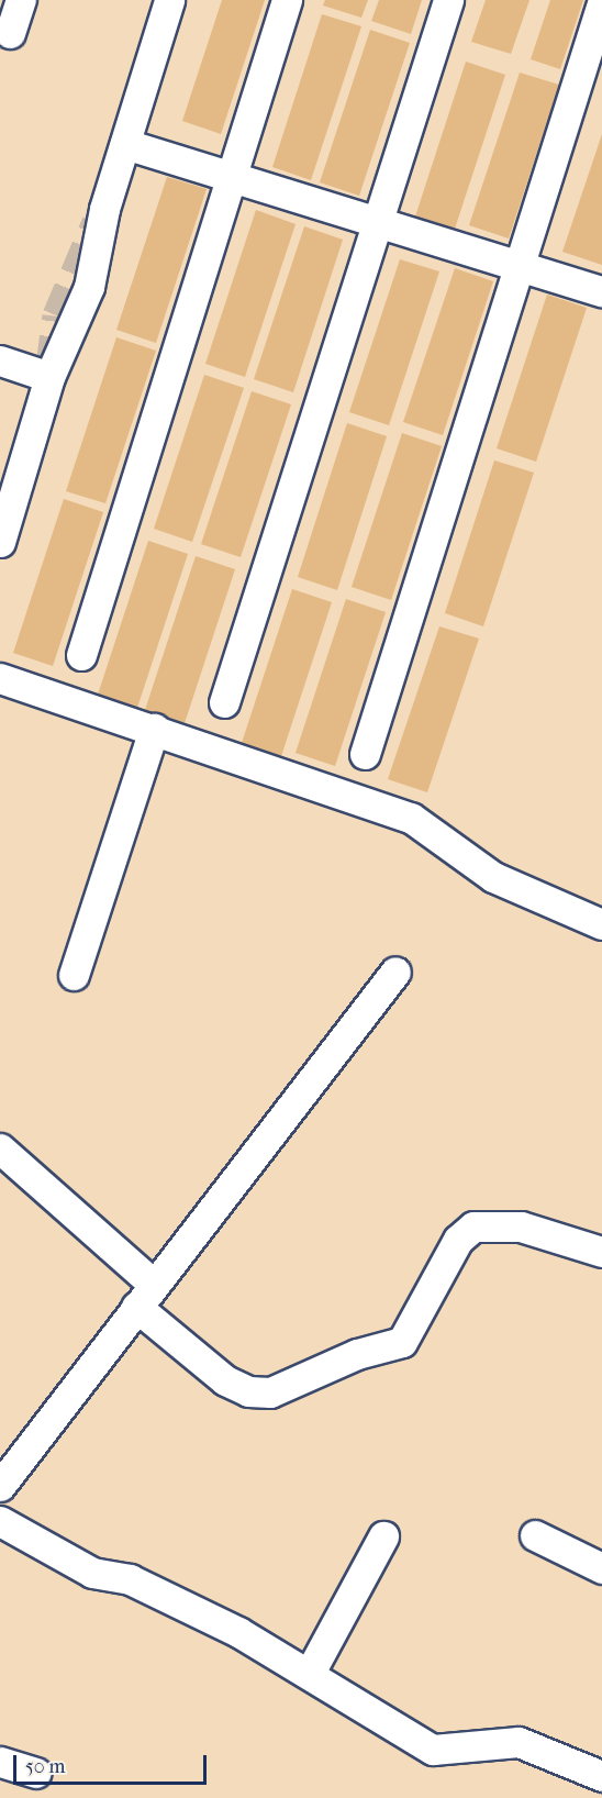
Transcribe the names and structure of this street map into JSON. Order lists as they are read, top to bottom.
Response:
{
  "scale_bar": "50 m"
}
